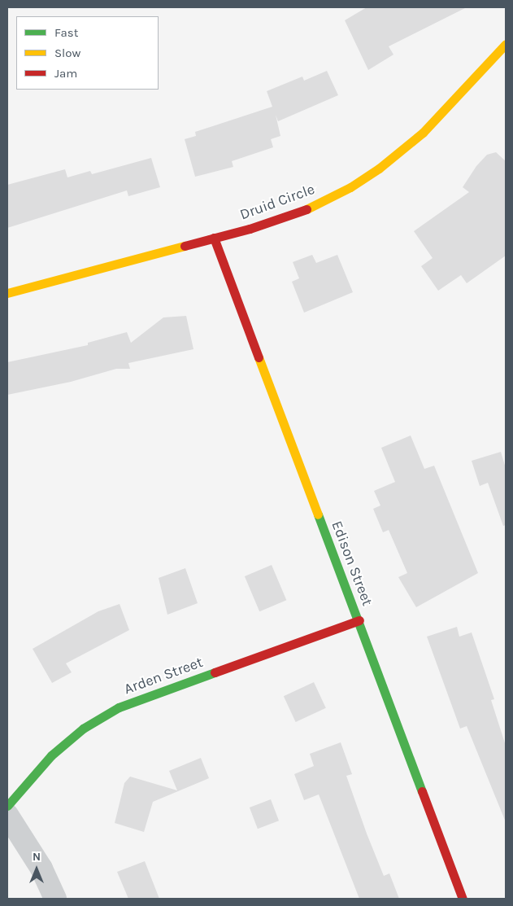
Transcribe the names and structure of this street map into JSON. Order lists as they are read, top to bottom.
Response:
{
  "streets": {
    "street": ["Druid Circle", "Edison Street", "Arden Street"]
  },
  "crossings": [
    ["Druid Circle", "Edison Street"],
    ["Edison Street", "Arden Street"]
  ],
  "legend": ["Fast", "Slow", "Jam"],
  "north": "top"
}
